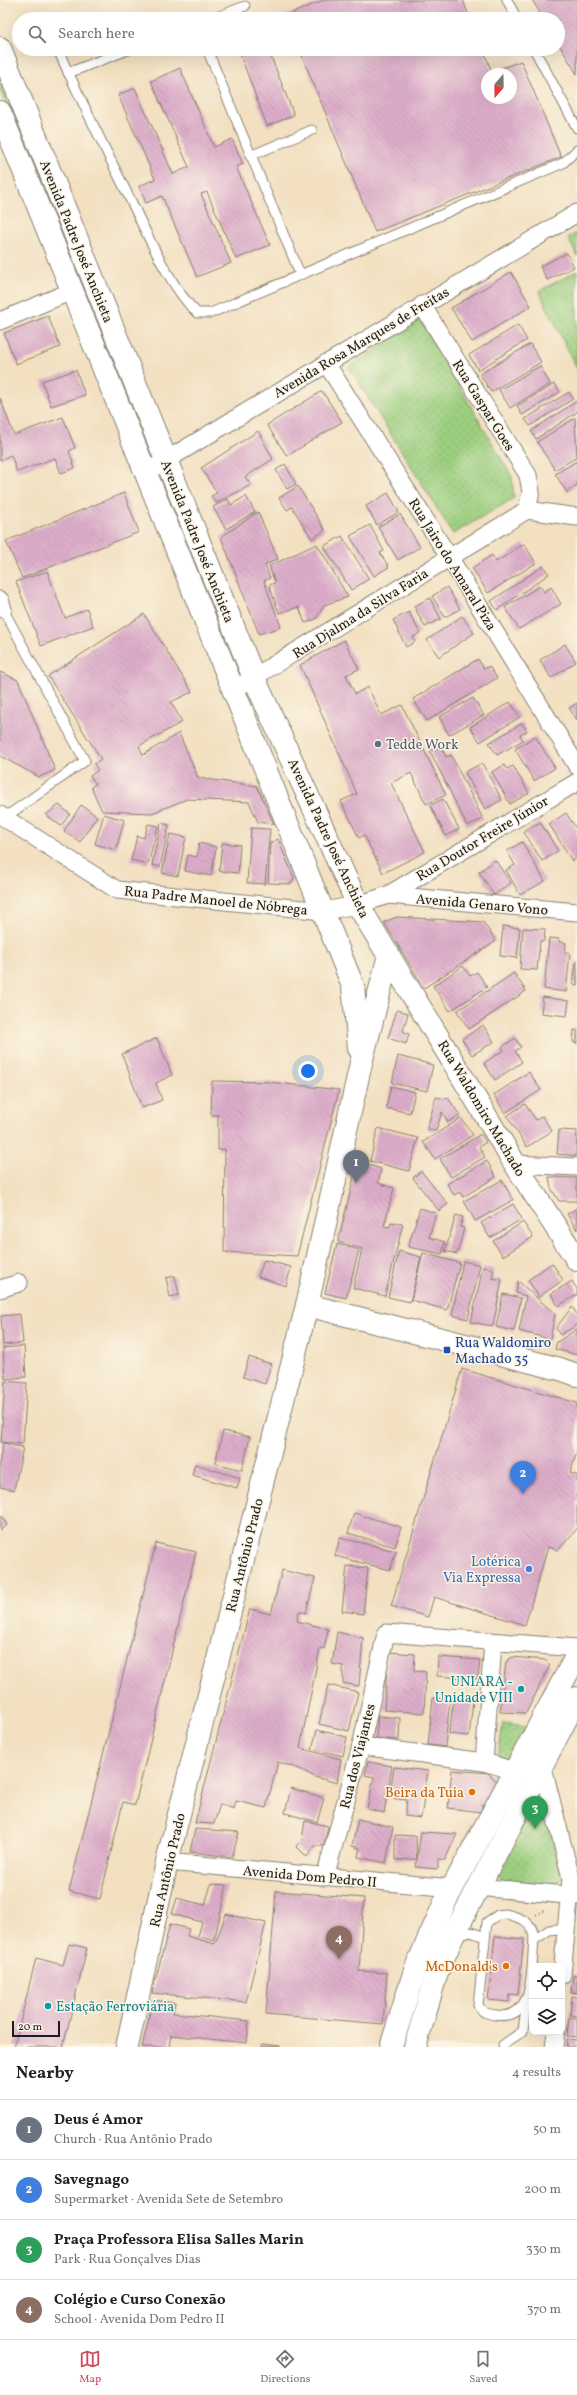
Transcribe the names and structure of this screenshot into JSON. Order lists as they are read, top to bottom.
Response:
{
  "streets": {
    "main road": ["Avenida Padre José Anchieta", "Rua Waldomiro Machado", "Rua Antônio Prado"],
    "street": [
      "Avenida Rosa Marques de Freitas",
      "Rua Gaspar Goes",
      "Rua Jairo do Amaral Piza",
      "Rua Djalma da Silva Faria",
      "Rua Doutor Freire Júnior",
      "Rua Padre Manoel de Nóbrega",
      "Avenida Genaro Vono",
      "Rua dos Viajantes",
      "Avenida Dom Pedro II"
    ]
  },
  "crossings": [
    ["Avenida Padre José Anchieta", "Avenida Rosa Marques de Freitas"],
    ["Avenida Padre José Anchieta", "Rua Djalma da Silva Faria"],
    ["Avenida Padre José Anchieta", "Rua Padre Manoel de Nóbrega"],
    ["Avenida Padre José Anchieta", "Rua Waldomiro Machado"],
    ["Avenida Padre José Anchieta", "Rua Antônio Prado"],
    ["Avenida Rosa Marques de Freitas", "Rua Gaspar Goes"],
    ["Avenida Rosa Marques de Freitas", "Rua Jairo do Amaral Piza"],
    ["Rua Gaspar Goes", "Rua Djalma da Silva Faria"],
    ["Rua Jairo do Amaral Piza", "Rua Djalma da Silva Faria"],
    ["Rua Doutor Freire Júnior", "Rua Padre Manoel de Nóbrega"],
    ["Rua Doutor Freire Júnior", "Avenida Genaro Vono"],
    ["Rua Padre Manoel de Nóbrega", "Avenida Genaro Vono"],
    ["Rua Antônio Prado", "Avenida Dom Pedro II"],
    ["Rua dos Viajantes", "Avenida Dom Pedro II"]
  ],
  "places": {
    "other": [
      "Tedde Work",
      "Lotérica Via Expressa",
      "UNIARA - Unidade VIII",
      "Beira da Tuia",
      "McDonald's",
      "Estação Ferroviária"
    ],
    "transit": ["Rua Waldomiro Machado 35"]
  },
  "scale_bar": "20 m",
  "north": "bottom",
  "page": {
    "search": "Search here",
    "pins": [
      "1",
      "2",
      "3",
      "4"
    ],
    "scale": "20 m",
    "heading": ["Nearby", "4 results"],
    "list": [
      {
        "mark": "1",
        "name": "Deus é Amor",
        "note": "Church · Rua Antônio Prado",
        "value": "50 m"
      },
      {
        "mark": "2",
        "name": "Savegnago",
        "note": "Supermarket · Avenida Sete de Setembro",
        "value": "200 m"
      },
      {
        "mark": "3",
        "name": "Praça Professora Elisa Salles Marin",
        "note": "Park · Rua Gonçalves Dias",
        "value": "330 m"
      },
      {
        "mark": "4",
        "name": "Colégio e Curso Conexão",
        "note": "School · Avenida Dom Pedro II",
        "value": "370 m"
      }
    ],
    "nav": ["Map", "Directions", "Saved"]
  }
}
